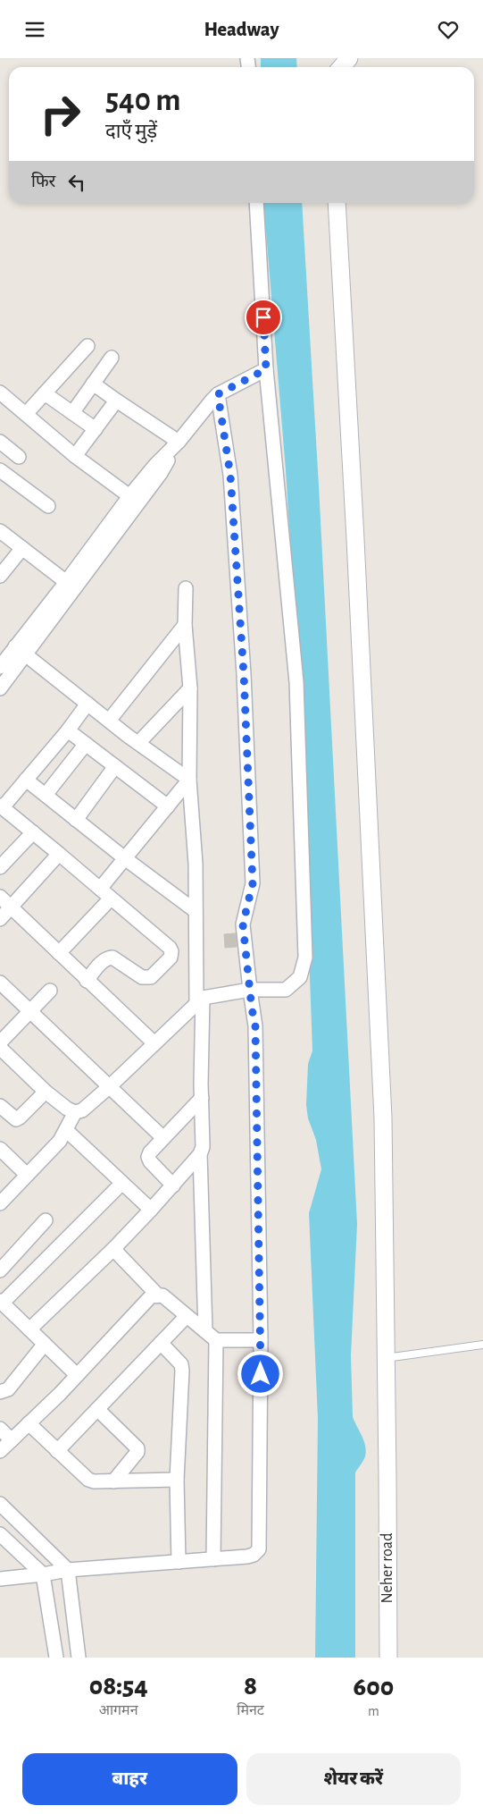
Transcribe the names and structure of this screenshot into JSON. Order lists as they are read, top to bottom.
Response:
{
  "streets": {
    "street": ["Neher road"]
  },
  "page": {
    "header": "Headway",
    "turn": ["540 m", "दाएँ मुड़ें"],
    "then": "फिर",
    "eta": [
      "08:54",
      "आगमन",
      "8",
      "मिनट",
      "600",
      "m"
    ],
    "buttons": ["बाहर", "शेयर करें"]
  }
}
